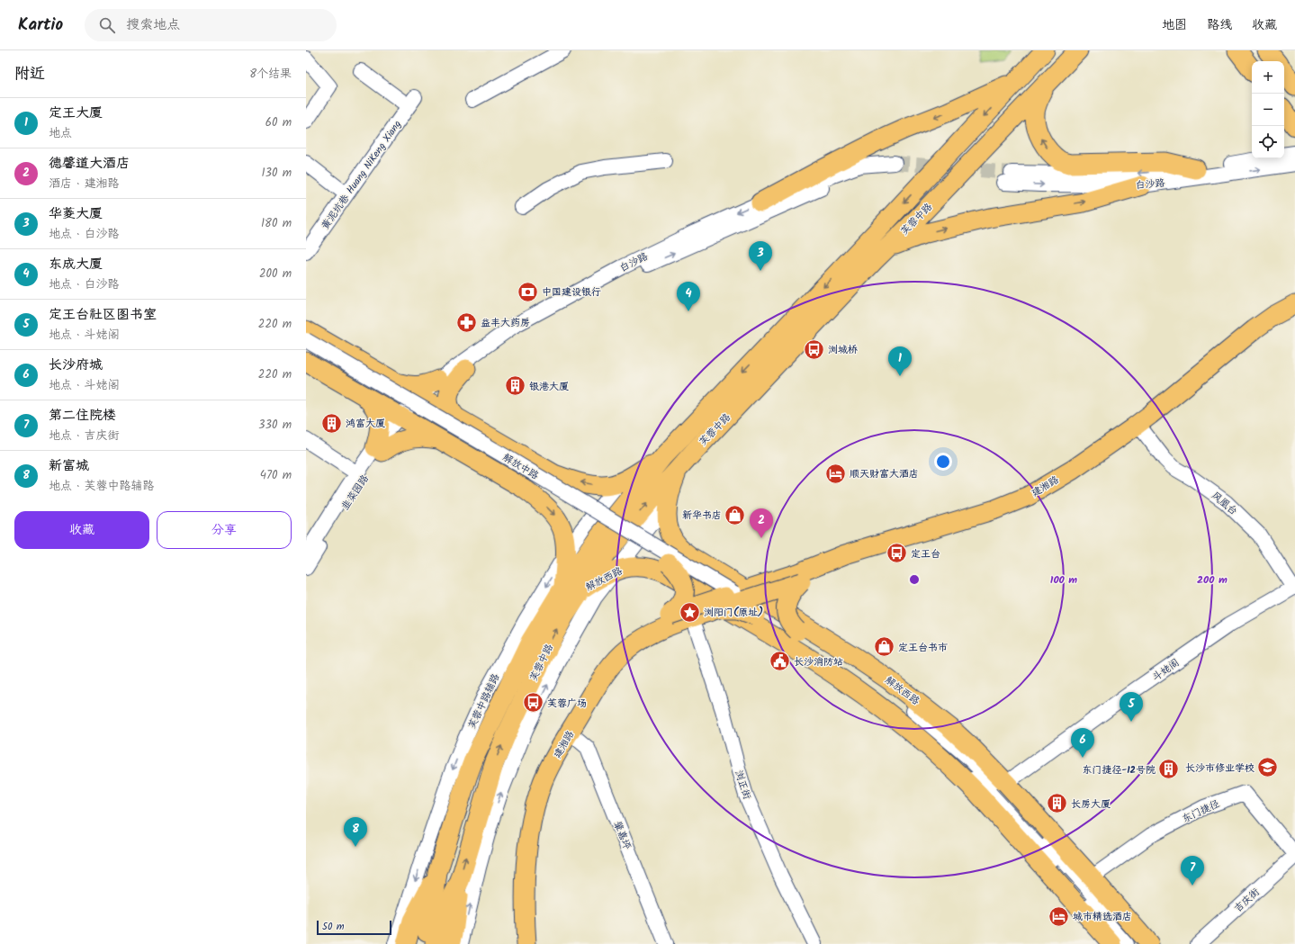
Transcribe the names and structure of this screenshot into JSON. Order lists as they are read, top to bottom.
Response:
{
  "streets": {
    "main road": [
      "芙蓉中路",
      "解放中路",
      "建湘路",
      "解放西路"
    ],
    "street": [
      "黄泥坑巷 Huang NiKeng Xiang",
      "白沙路",
      "韭菜园路",
      "风凰台",
      "斗姥阁",
      "芙蓉中路辅路",
      "浏正街",
      "东门捷径",
      "肇嘉坪",
      "吉庆街"
    ]
  },
  "crossings": [
    ["白沙路", "解放中路"],
    ["白沙路", "韭菜园路"],
    ["芙蓉中路", "解放中路"],
    ["芙蓉中路", "解放西路"],
    ["解放中路", "建湘路"],
    ["解放中路", "韭菜园路"],
    ["解放中路", "解放西路"],
    ["解放中路", "芙蓉中路辅路"],
    ["建湘路", "风凰台"],
    ["建湘路", "解放西路"],
    ["建湘路", "浏正街"],
    ["建湘路", "肇嘉坪"],
    ["风凰台", "斗姥阁"],
    ["解放西路", "斗姥阁"],
    ["解放西路", "东门捷径"],
    ["东门捷径", "吉庆街"]
  ],
  "places": {
    "bank": ["中国建设银行"],
    "pharmacy": ["益丰大药房"],
    "bus stop": ["浏城桥", "定王台", "芙蓉广场"],
    "building": [
      "银港大厦",
      "鸿富大厦",
      "东门捷径-12号院",
      "长房大厦"
    ],
    "hotel": ["顺天财富大酒店", "城市精选酒店"],
    "shop": ["新华书店", "定王台书市"],
    "place": ["浏阳门(原址)"],
    "public building": ["长沙消防站"],
    "school or university": ["长沙市修业学校"]
  },
  "scale_bar": "50 m",
  "page": {
    "header": "Kartio",
    "search": "搜索地点",
    "nav": ["地图", "路线", "收藏"],
    "heading": ["附近", "8个结果"],
    "map_buttons": ["+", "−"],
    "list": [
      {
        "mark": "1",
        "name": "定王大厦",
        "note": "地点",
        "value": "60 m"
      },
      {
        "mark": "2",
        "name": "德馨道大酒店",
        "note": "酒店 · 建湘路",
        "value": "130 m"
      },
      {
        "mark": "3",
        "name": "华菱大厦",
        "note": "地点 · 白沙路",
        "value": "180 m"
      },
      {
        "mark": "4",
        "name": "东成大厦",
        "note": "地点 · 白沙路",
        "value": "200 m"
      },
      {
        "mark": "5",
        "name": "定王台社区图书室",
        "note": "地点 · 斗姥阁",
        "value": "220 m"
      },
      {
        "mark": "6",
        "name": "长沙府城",
        "note": "地点 · 斗姥阁",
        "value": "220 m"
      },
      {
        "mark": "7",
        "name": "第二住院楼",
        "note": "地点 · 吉庆街",
        "value": "330 m"
      },
      {
        "mark": "8",
        "name": "新富城",
        "note": "地点 · 芙蓉中路辅路",
        "value": "470 m"
      }
    ],
    "pins": [
      "3",
      "4",
      "1",
      "2",
      "5",
      "6",
      "8",
      "7"
    ],
    "buttons": ["收藏", "分享"],
    "scale": "50 m"
  },
  "rings": ["100 m", "200 m"]
}
